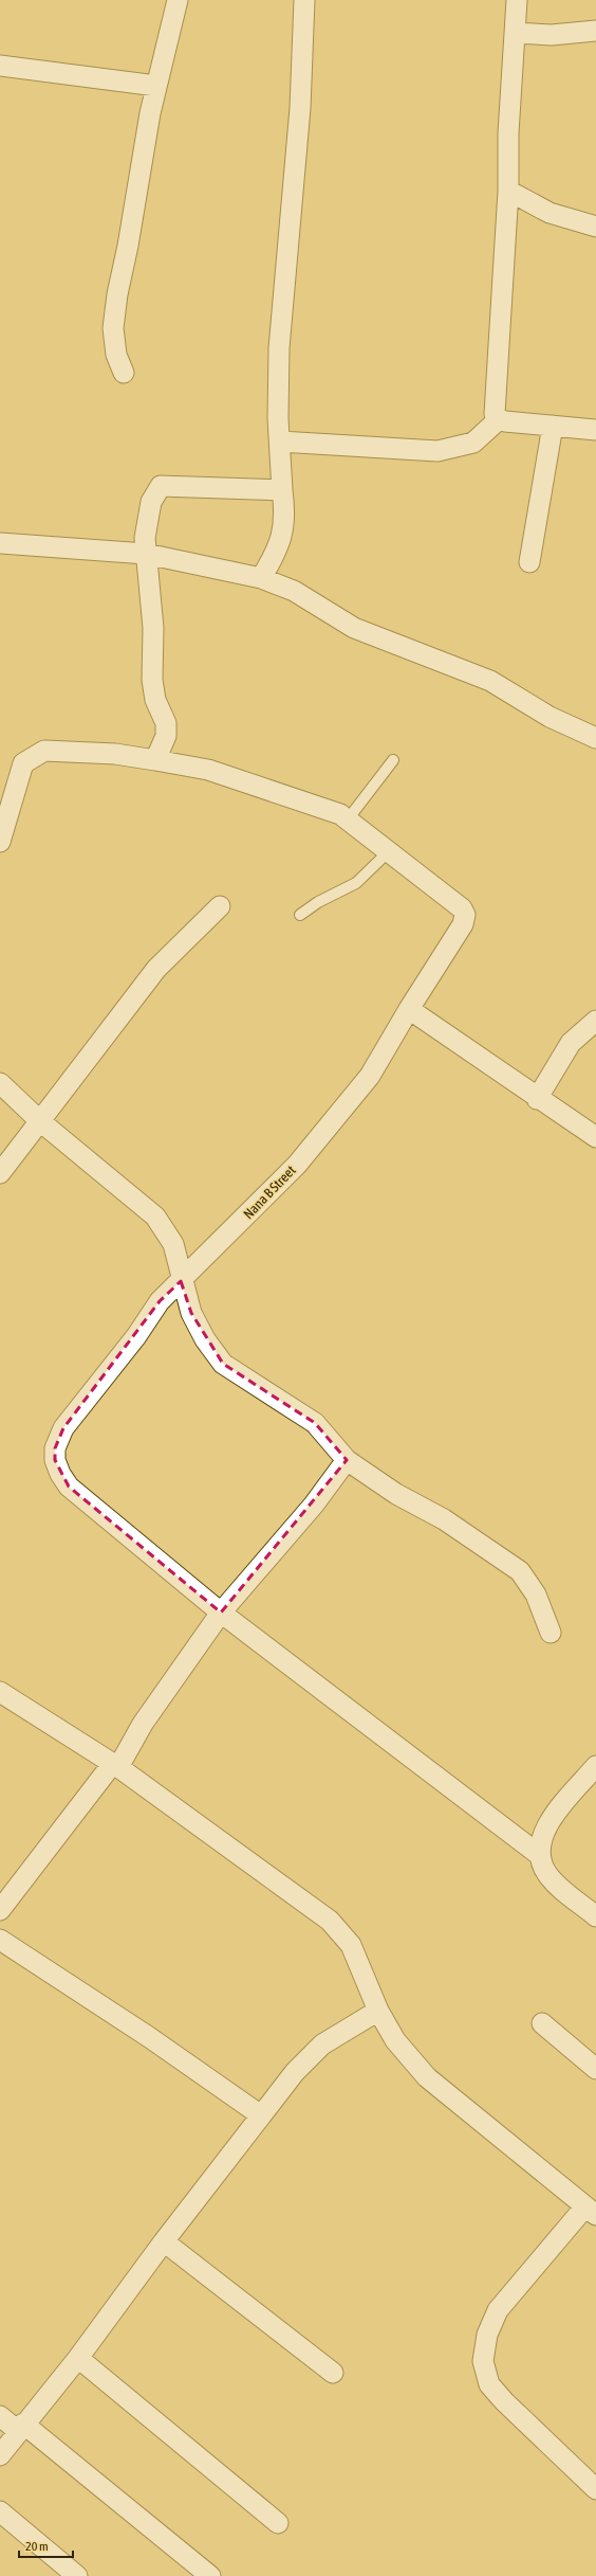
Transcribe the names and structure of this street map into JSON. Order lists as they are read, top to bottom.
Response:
{
  "streets": {
    "street": ["Nana B Street"]
  },
  "scale_bar": "20 m"
}
